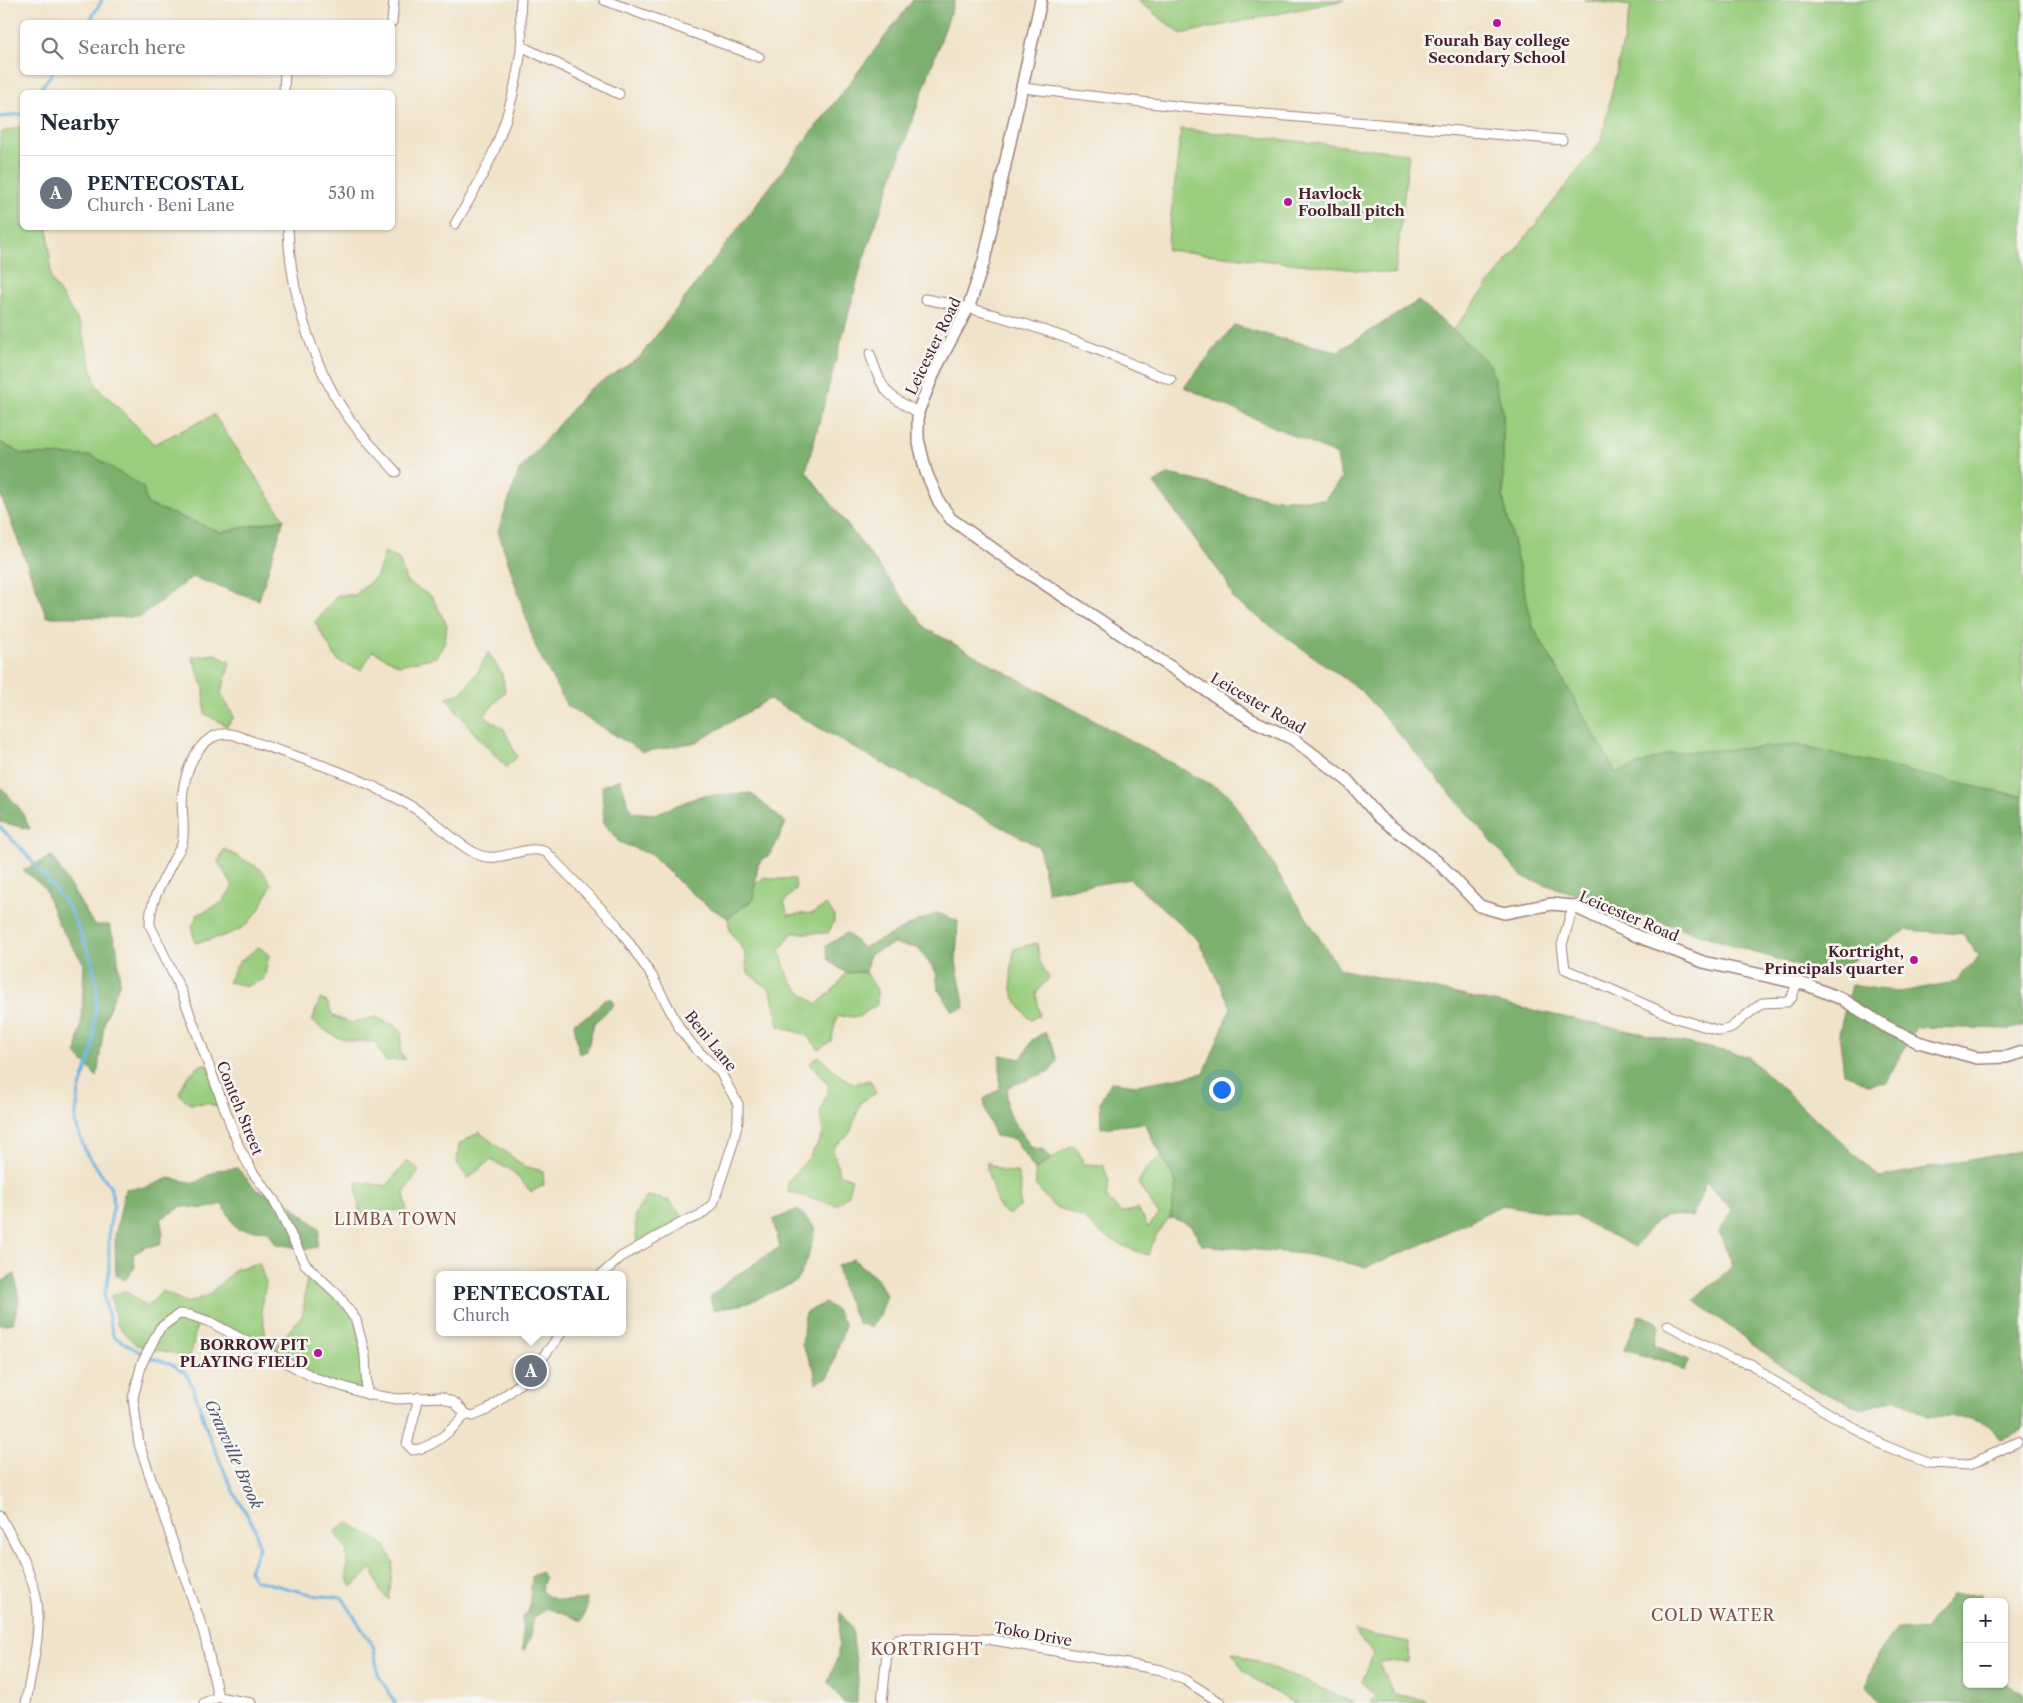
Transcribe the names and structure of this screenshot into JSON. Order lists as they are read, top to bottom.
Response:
{
  "streets": {
    "street": [
      "Leicester Road",
      "Beni Lane",
      "Conteh Street",
      "Toko Drive"
    ]
  },
  "crossings": [
    ["Beni Lane", "Conteh Street"]
  ],
  "districts": ["LIMBA TOWN", "COLD WATER", "KORTRIGHT"],
  "water": ["Granville Brook"],
  "places": [
    "Fourah Bay college Secondary School",
    "Havlock Foolball pitch",
    "Kortright, Principals quarter",
    "BORROW PIT PLAYING FIELD"
  ],
  "page": {
    "search": "Search here",
    "heading": "Nearby",
    "list": [
      {
        "mark": "A",
        "name": "PENTECOSTAL",
        "note": "Church · Beni Lane",
        "value": "530 m"
      }
    ],
    "popup": ["PENTECOSTAL", "Church"],
    "pins": "A",
    "map_buttons": ["+", "−"]
  }
}
